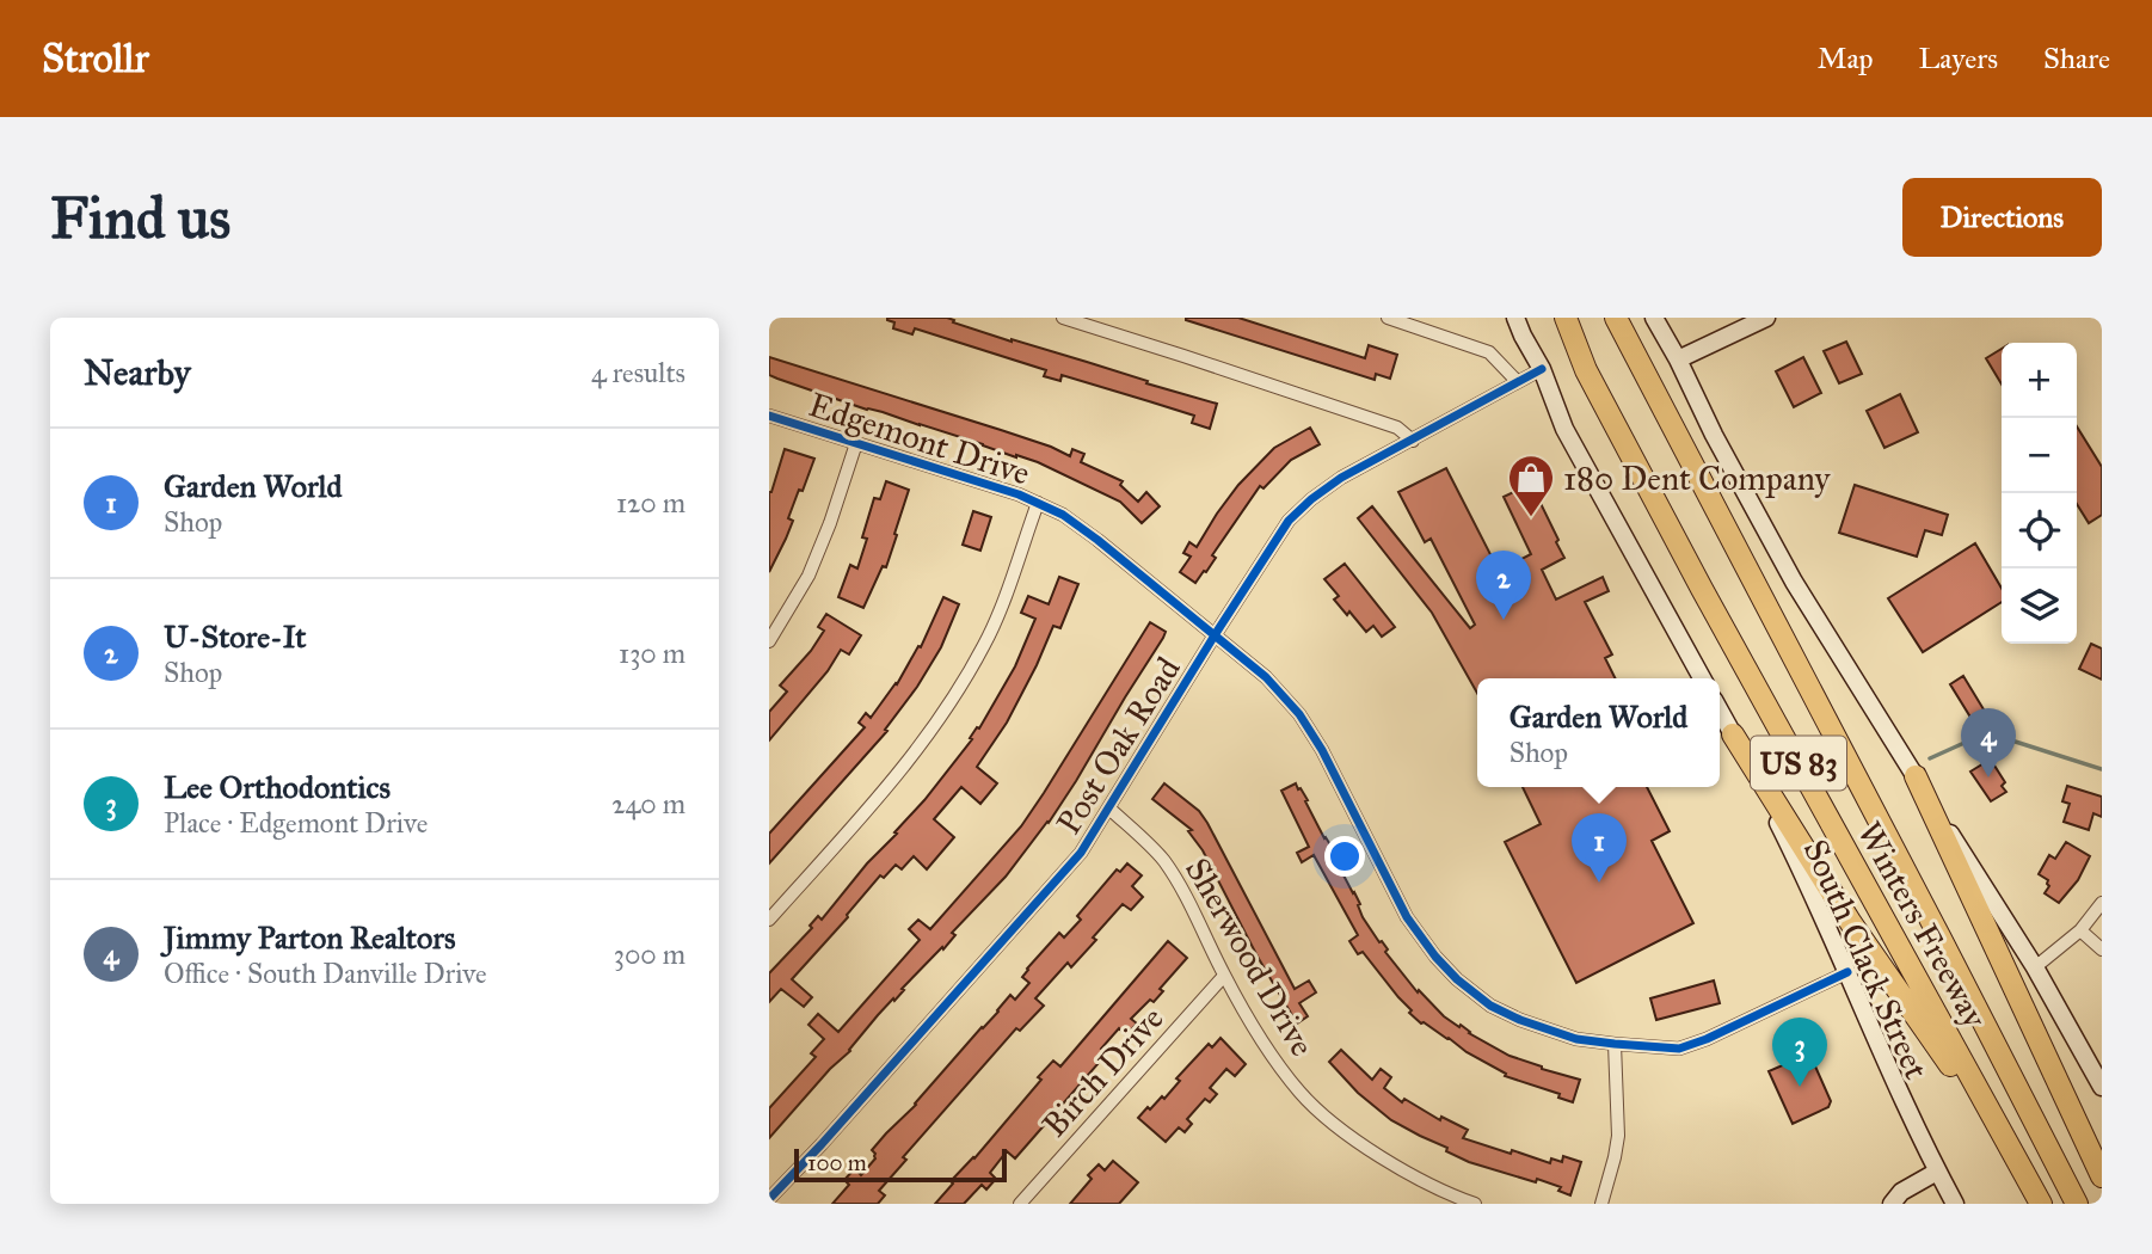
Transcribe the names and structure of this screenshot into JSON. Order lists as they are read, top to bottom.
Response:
{
  "streets": {
    "highway": ["US 83", "Winters Freeway"],
    "main road": ["South Clack Street"],
    "street": [
      "Edgemont Drive",
      "Post Oak Road",
      "Sherwood Drive",
      "Birch Drive"
    ]
  },
  "crossings": [
    ["Edgemont Drive", "Post Oak Road"],
    ["Edgemont Drive", "South Clack Street"],
    ["Post Oak Road", "Sherwood Drive"],
    ["Sherwood Drive", "Birch Drive"]
  ],
  "places": {
    "shop": ["180 Dent Company"]
  },
  "scale_bar": "100 m",
  "page": {
    "header": "Strollr",
    "nav": ["Map", "Layers", "Share"],
    "buttons": "Directions",
    "title": "Find us",
    "heading": ["Nearby", "4 results"],
    "map_buttons": ["+", "−"],
    "list": [
      {
        "mark": "1",
        "name": "Garden World",
        "note": "Shop",
        "value": "120 m"
      },
      {
        "mark": "2",
        "name": "U-Store-It",
        "note": "Shop",
        "value": "130 m"
      },
      {
        "mark": "3",
        "name": "Lee Orthodontics",
        "note": "Place · Edgemont Drive",
        "value": "240 m"
      },
      {
        "mark": "4",
        "name": "Jimmy Parton Realtors",
        "note": "Office · South Danville Drive",
        "value": "300 m"
      }
    ],
    "pins": [
      "2",
      "4",
      "1",
      "3"
    ],
    "popup": ["Garden World", "Shop"],
    "scale": "100 m"
  }
}
